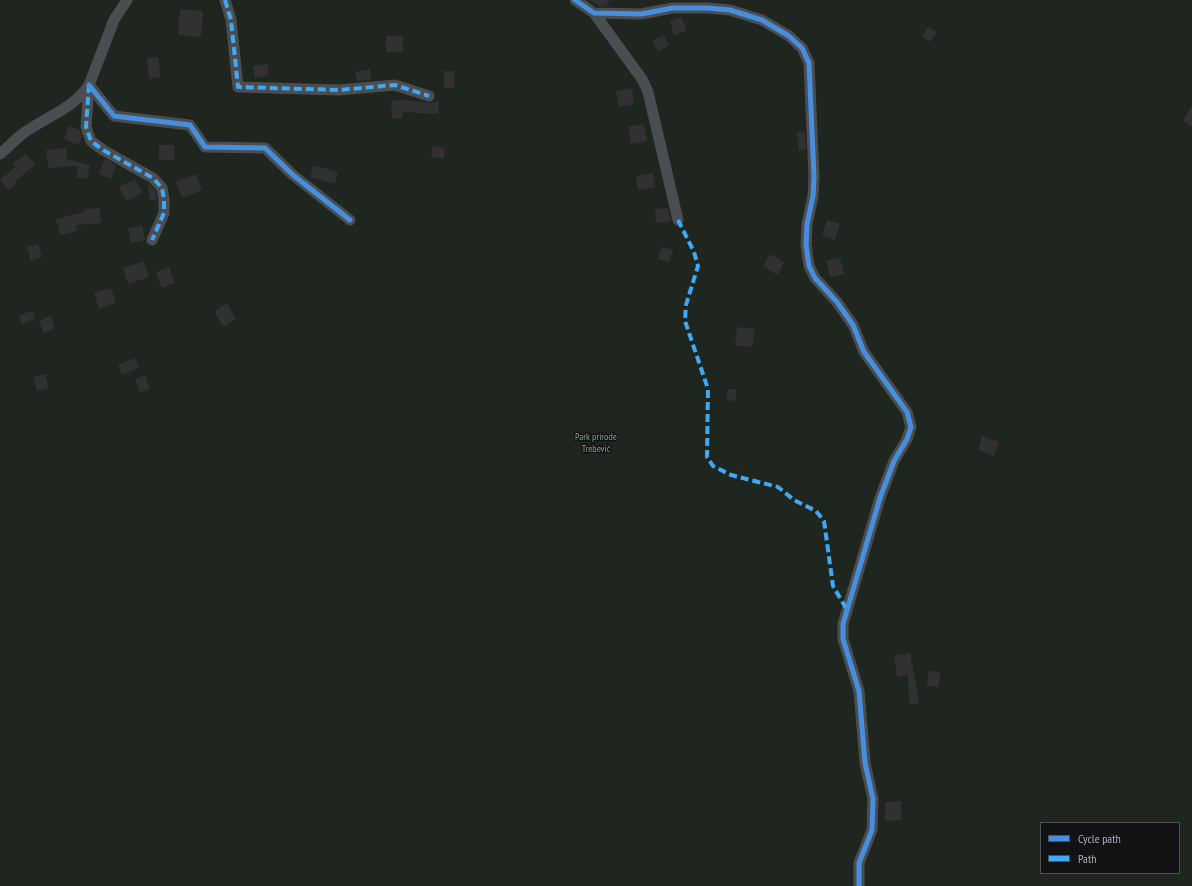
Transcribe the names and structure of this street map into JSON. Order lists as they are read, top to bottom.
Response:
{
  "parks": ["Park prirode Trebević"],
  "legend": ["Cycle path", "Path"]
}
